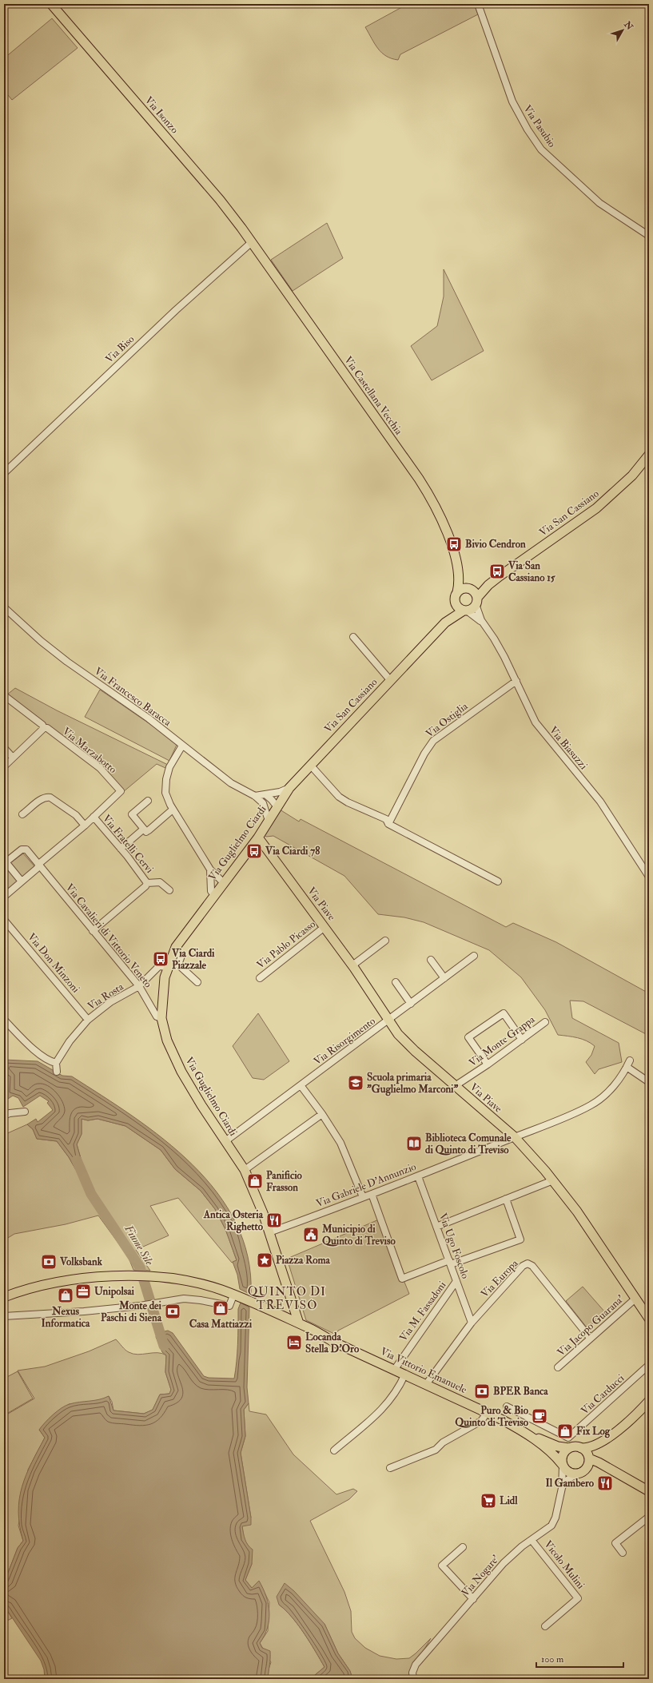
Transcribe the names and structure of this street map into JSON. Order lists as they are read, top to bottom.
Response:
{
  "streets": {
    "main road": [
      "Via Isonzo",
      "Via Castellana Vecchia",
      "Via San Cassiano",
      "Via Guglielmo Ciardi",
      "Via Piave",
      "Via Vittorio Emanuele"
    ],
    "street": [
      "Via Pasubio",
      "Via Biso",
      "Via Francesco Baracca",
      "Via Ostiglia",
      "Via Biasuzzi",
      "Via Marzabotto",
      "Via Fratelli Cervi",
      "Via Cavalieri di Vittorio Veneto",
      "Via Pablo Picasso",
      "Via Don Minzoni",
      "Via Rosta",
      "Via Risorgimento",
      "Via Monte Grappa",
      "Via Gabriele D'Annunzio",
      "Via Ugo Foscolo",
      "Via Europa",
      "Via M. Fassadoni",
      "Via Jacopo Guarana'",
      "Via Carducci",
      "Vicolo Mulini",
      "Via Nogare'"
    ]
  },
  "crossings": [
    ["Via Isonzo", "Via Biso"],
    ["Via Isonzo", "Via Castellana Vecchia"],
    ["Via Biso", "Via Castellana Vecchia"],
    ["Via Castellana Vecchia", "Via San Cassiano"],
    ["Via Castellana Vecchia", "Via Biasuzzi"],
    ["Via San Cassiano", "Via Biasuzzi"],
    ["Via San Cassiano", "Via Guglielmo Ciardi"],
    ["Via Francesco Baracca", "Via Guglielmo Ciardi"],
    ["Via Ostiglia", "Via Biasuzzi"],
    ["Via Marzabotto", "Via Fratelli Cervi"],
    ["Via Guglielmo Ciardi", "Via Piave"],
    ["Via Guglielmo Ciardi", "Via Cavalieri di Vittorio Veneto"],
    ["Via Guglielmo Ciardi", "Via Rosta"],
    ["Via Guglielmo Ciardi", "Via Risorgimento"],
    ["Via Guglielmo Ciardi", "Via Gabriele D'Annunzio"],
    ["Via Guglielmo Ciardi", "Via Vittorio Emanuele"],
    ["Via Fratelli Cervi", "Via Cavalieri di Vittorio Veneto"],
    ["Via Piave", "Via Pablo Picasso"],
    ["Via Piave", "Via Risorgimento"],
    ["Via Piave", "Via Monte Grappa"],
    ["Via Piave", "Via Gabriele D'Annunzio"],
    ["Via Piave", "Via Jacopo Guarana'"],
    ["Via Cavalieri di Vittorio Veneto", "Via Rosta"],
    ["Via Don Minzoni", "Via Rosta"],
    ["Via Gabriele D'Annunzio", "Via Ugo Foscolo"],
    ["Via Ugo Foscolo", "Via Europa"],
    ["Via Ugo Foscolo", "Via M. Fassadoni"],
    ["Via Europa", "Via Jacopo Guarana'"],
    ["Via Europa", "Via Vittorio Emanuele"],
    ["Via M. Fassadoni", "Via Vittorio Emanuele"],
    ["Via Vittorio Emanuele", "Via Nogare'"],
    ["Vicolo Mulini", "Via Nogare'"]
  ],
  "districts": ["QUINTO DI TREVISO"],
  "water": ["Fiume Sile"],
  "places": {
    "bus stop": [
      "Bivio Cendron",
      "Via San Cassiano 15",
      "Via Ciardi 78",
      "Via Ciardi Piazzale"
    ],
    "school or university": ["Scuola primaria \"Guglielmo Marconi\""],
    "library": ["Biblioteca Comunale di Quinto di Treviso"],
    "shop": [
      "Panificio Frasson",
      "Nexus Informatica",
      "Casa Mattiazzi",
      "Fix Log"
    ],
    "restaurant": ["Antica Osteria Righetto", "Il Gambero"],
    "public building": ["Municipio di Quinto di Treviso"],
    "place": ["Piazza Roma"],
    "bank": ["Volksbank", "Monte dei Paschi di Siena", "BPER Banca"],
    "office": ["Unipolsai"],
    "hotel": ["Locanda Stella D'Oro"],
    "cafe": ["Puro & Bio Quinto di Treviso"],
    "supermarket": ["Lidl"]
  },
  "scale_bar": "100 m",
  "north": "top right"
}
